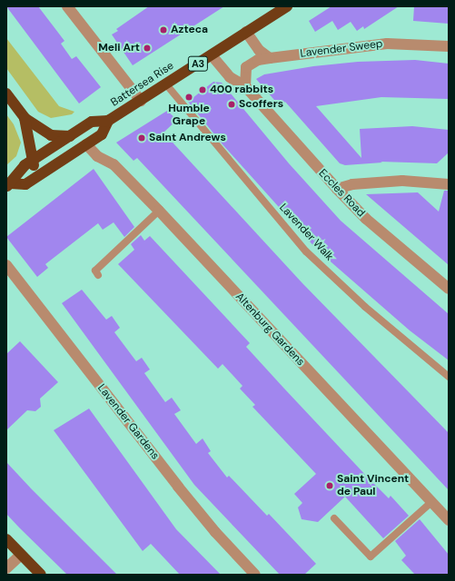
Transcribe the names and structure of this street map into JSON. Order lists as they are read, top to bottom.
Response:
{
  "streets": {
    "highway": ["A3", "Battersea Rise"],
    "street": [
      "Lavender Sweep",
      "Eccles Road",
      "Altenburg Gardens",
      "Lavender Gardens"
    ],
    "lane": ["Lavender Walk"]
  },
  "crossings": [
    ["A3", "Battersea Rise"],
    ["Battersea Rise", "Eccles Road"],
    ["Battersea Rise", "Lavender Walk"],
    ["Battersea Rise", "Altenburg Gardens"]
  ],
  "places": [
    "Azteca",
    "Meli Art",
    "400 rabbits",
    "Humble Grape",
    "Scoffers",
    "Saint Andrews",
    "Saint Vincent de Paul"
  ]
}
